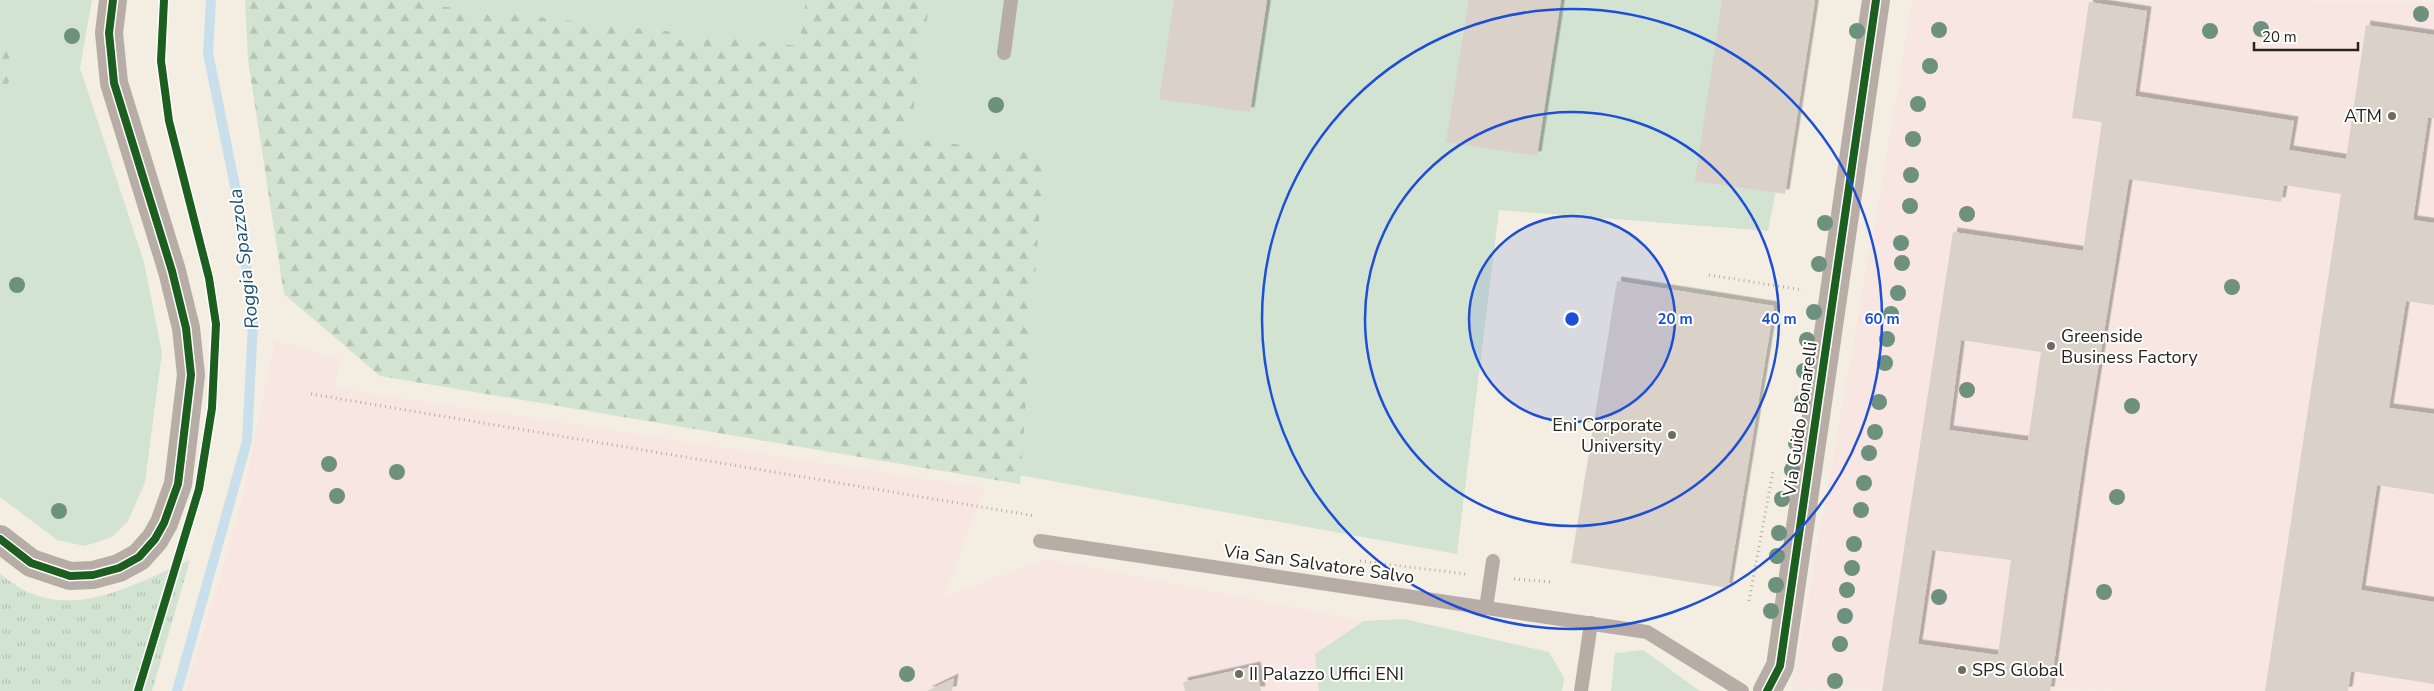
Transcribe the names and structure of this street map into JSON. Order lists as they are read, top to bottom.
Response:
{
  "streets": {
    "street": ["Via Guido Bonarelli"],
    "lane": ["Via San Salvatore Salvo"]
  },
  "water": ["Roggia Spazzola"],
  "places": [
    "ATM",
    "Greenside Business Factory",
    "Eni Corporate University",
    "SPS Global",
    "II Palazzo Uffici ENI"
  ],
  "scale_bar": "20 m",
  "rings": ["20 m", "40 m", "60 m"]
}
